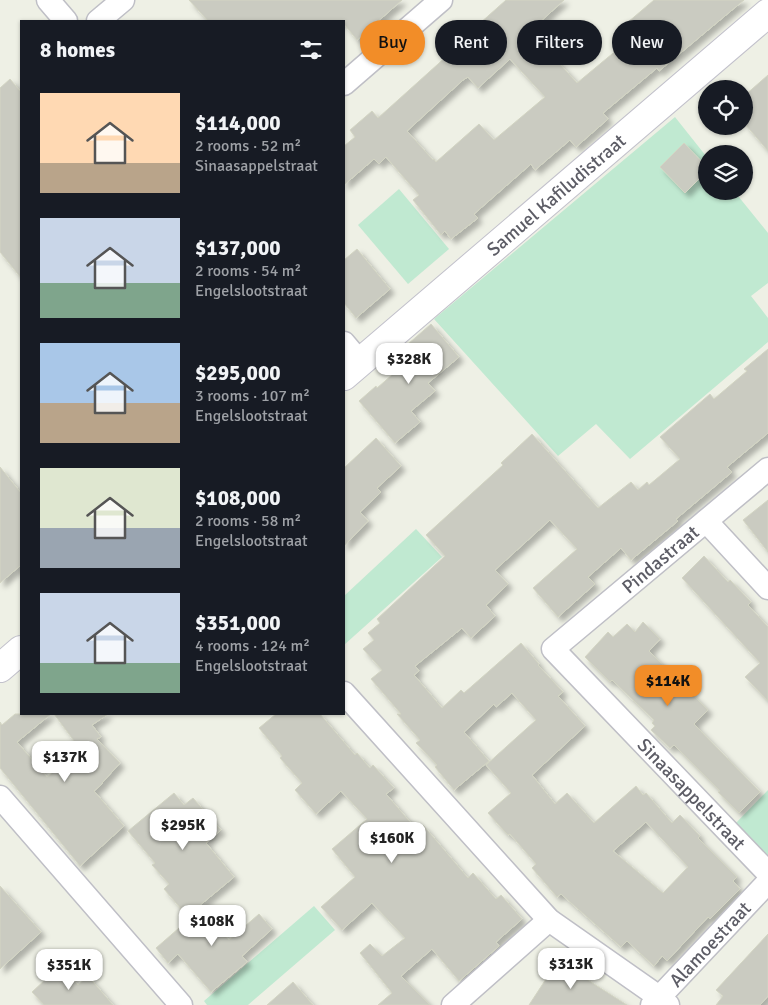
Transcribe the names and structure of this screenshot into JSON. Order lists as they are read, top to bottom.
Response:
{
  "streets": {
    "street": [
      "Samuel Kafiludistraat",
      "Pindastraat",
      "Sinaasappelstraat",
      "Alamoestraat"
    ]
  },
  "crossings": [
    ["Pindastraat", "Sinaasappelstraat"]
  ],
  "page": {
    "chip": [
      "Buy",
      "Rent",
      "Filters",
      "New"
    ],
    "heading": "8 homes",
    "list": [
      {
        "name": "$114,000",
        "note": "2 rooms · 52 m² · Sinaasappelstraat"
      },
      {
        "name": "$137,000",
        "note": "2 rooms · 54 m² · Engelslootstraat"
      },
      {
        "name": "$295,000",
        "note": "3 rooms · 107 m² · Engelslootstraat"
      },
      {
        "name": "$108,000",
        "note": "2 rooms · 58 m² · Engelslootstraat"
      },
      {
        "name": "$351,000",
        "note": "4 rooms · 124 m² · Engelslootstraat"
      }
    ],
    "price": [
      "$328K",
      "$114K",
      "$137K",
      "$295K",
      "$160K",
      "$108K",
      "$313K",
      "$351K"
    ]
  }
}
